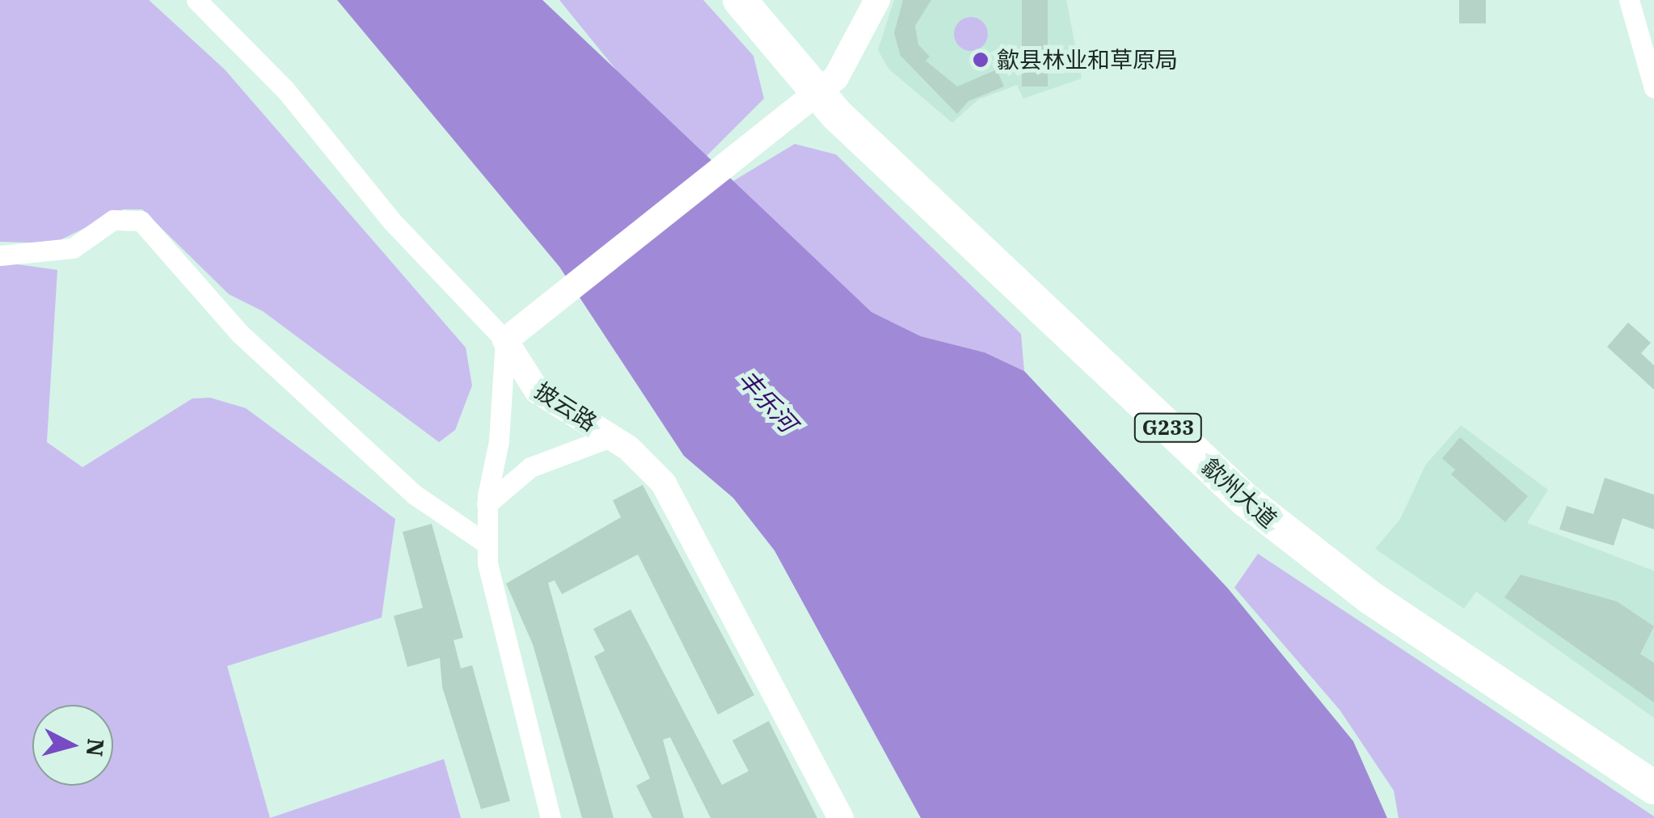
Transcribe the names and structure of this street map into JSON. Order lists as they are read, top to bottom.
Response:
{
  "streets": {
    "highway": ["G233", "歙州大道"],
    "street": ["披云路"]
  },
  "water": ["丰乐河"],
  "places": ["歙县林业和草原局"],
  "north": "right"
}
